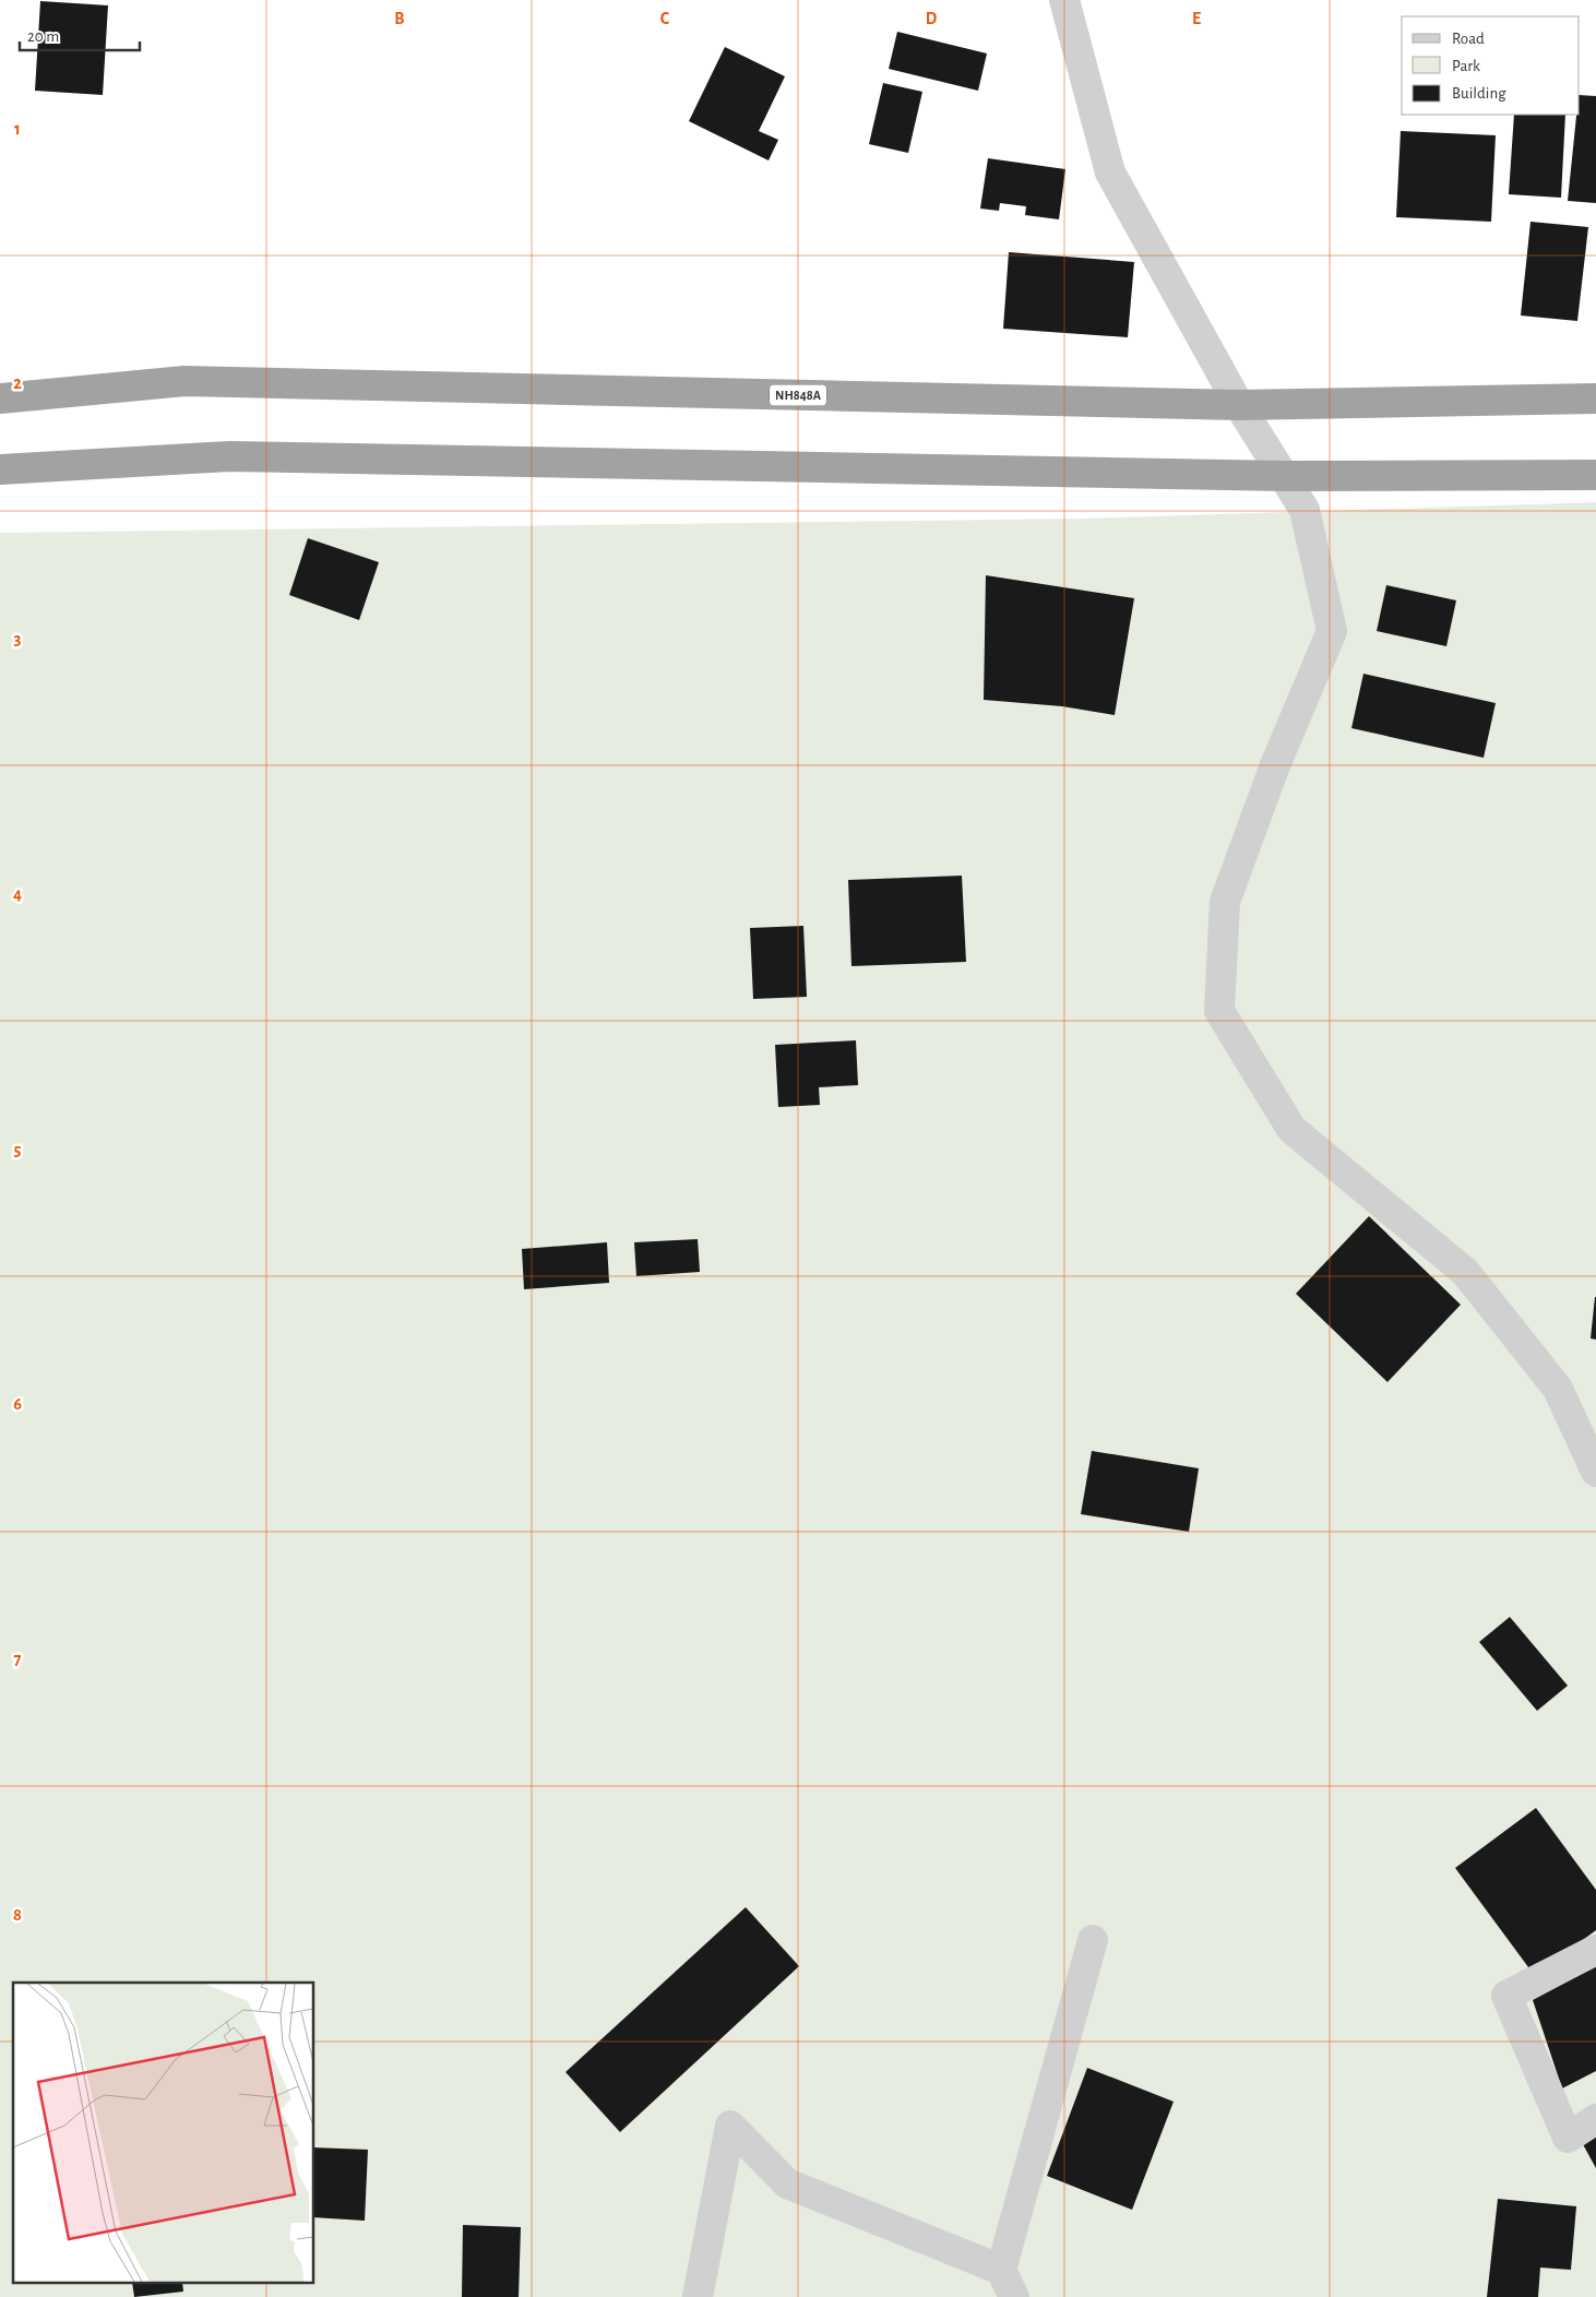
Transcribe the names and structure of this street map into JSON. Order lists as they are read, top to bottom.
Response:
{
  "streets": {
    "highway": ["NH848A"]
  },
  "legend": ["Road", "Park", "Building"],
  "scale_bar": "20 m",
  "grid": {
    "columns": [
      "B",
      "C",
      "D",
      "E"
    ],
    "rows": [
      "1",
      "2",
      "3",
      "4",
      "5",
      "6",
      "7",
      "8"
    ]
  }
}
